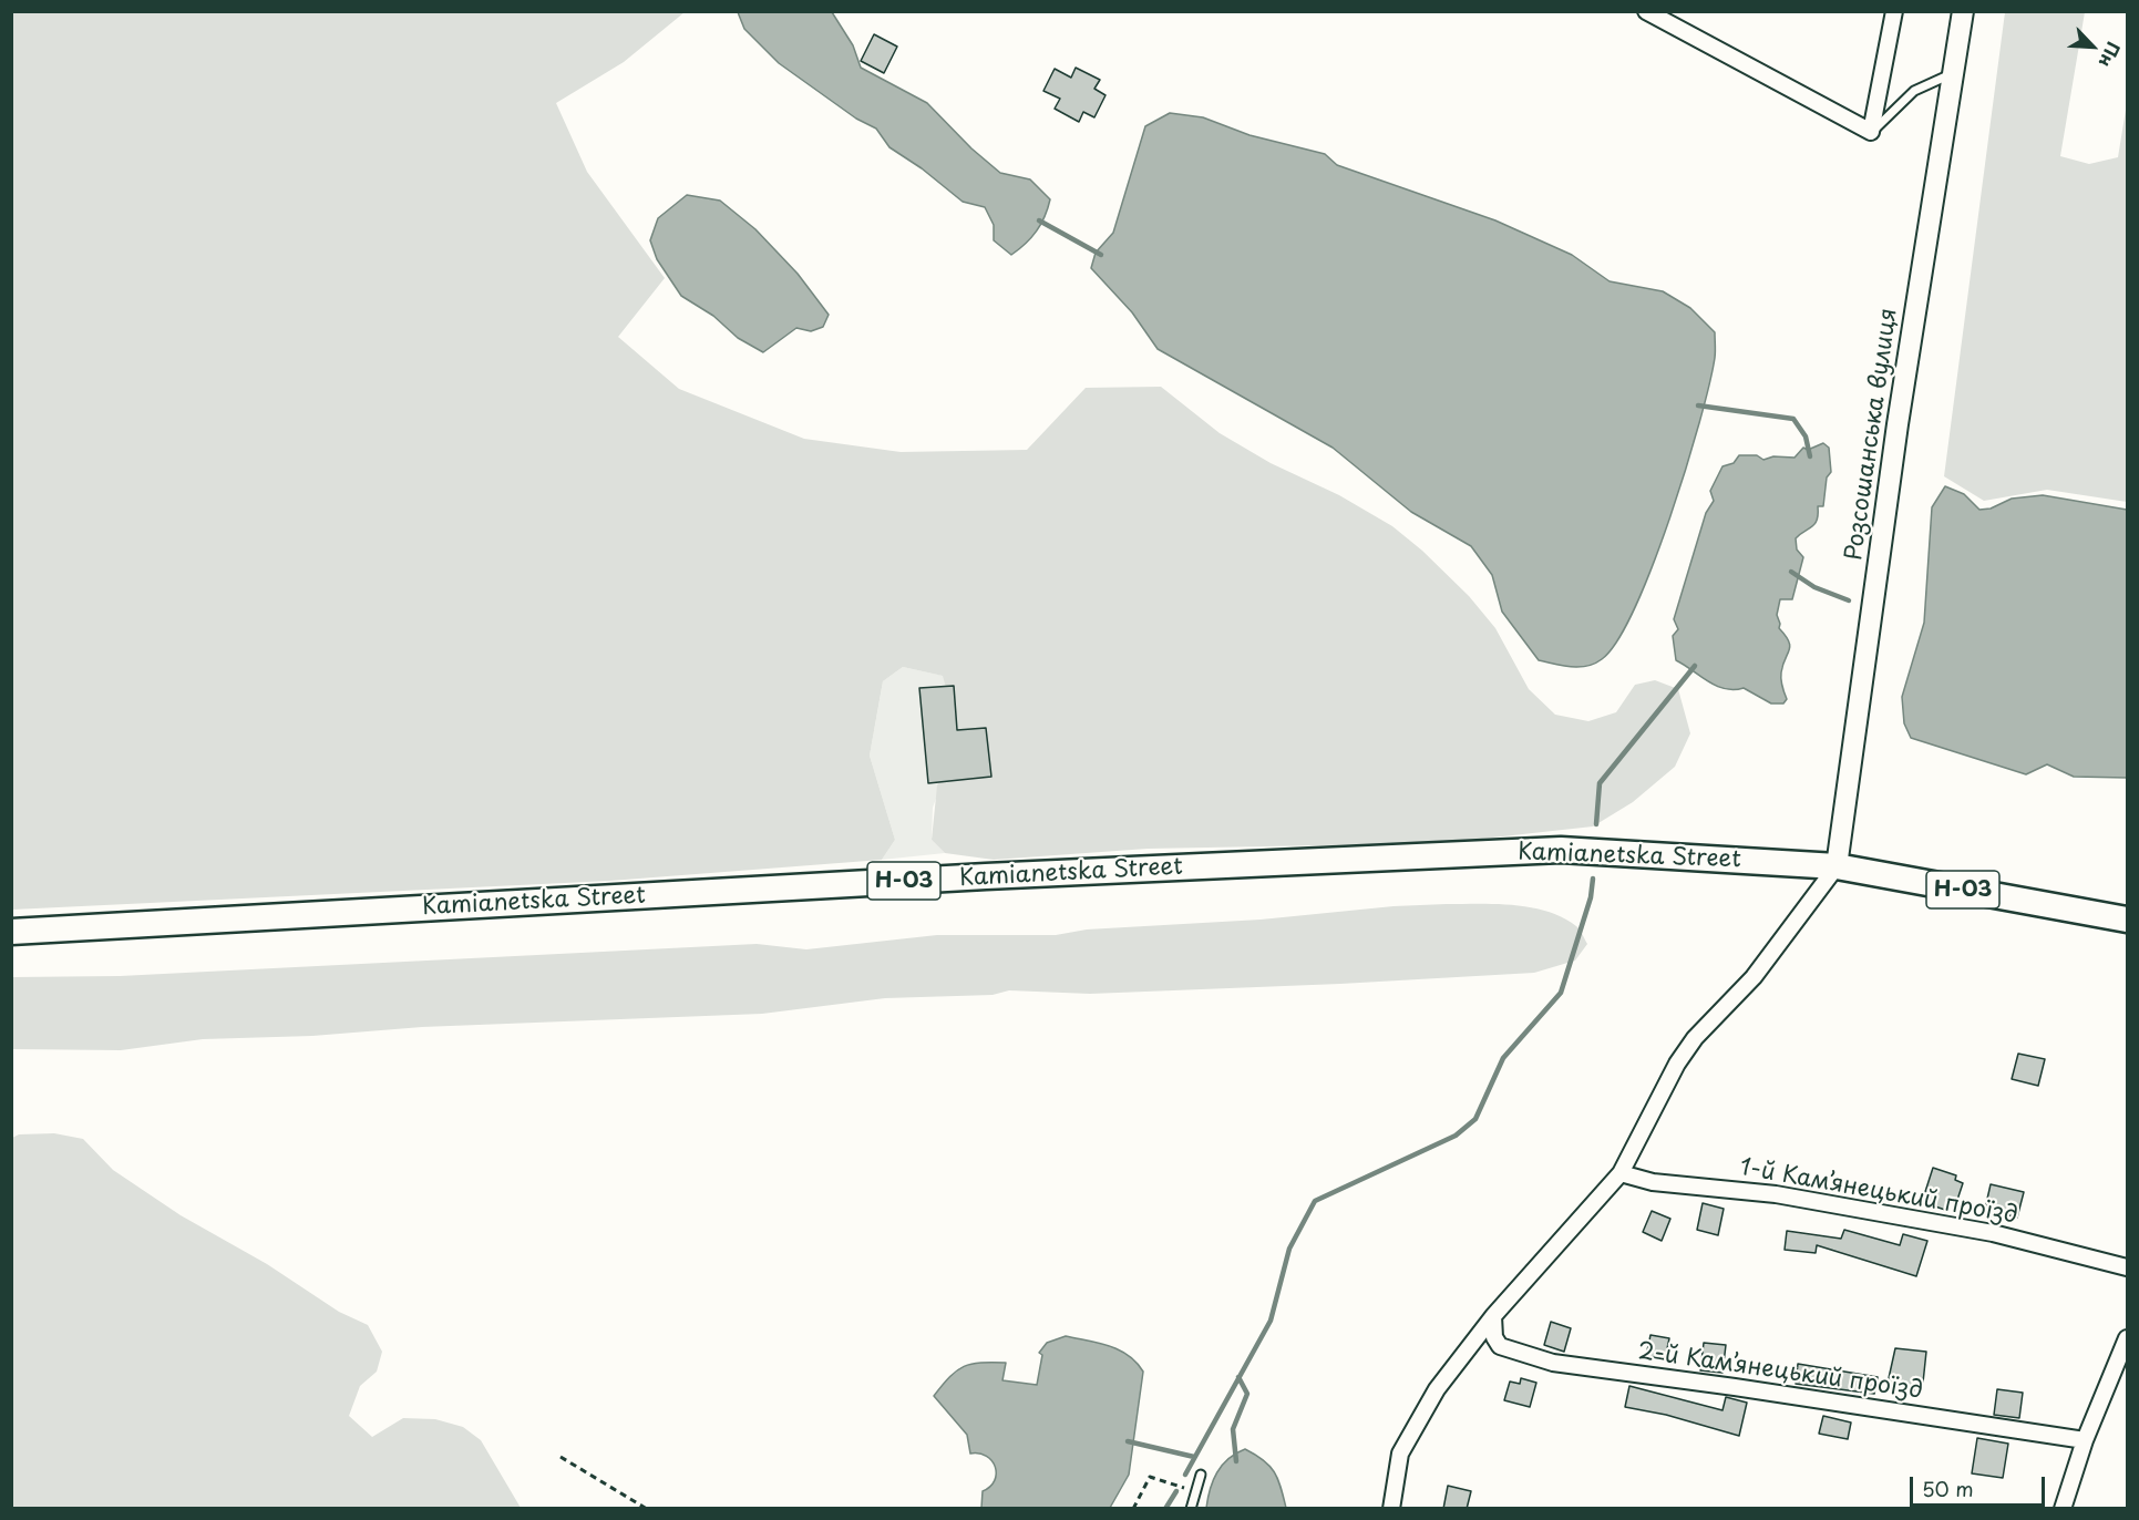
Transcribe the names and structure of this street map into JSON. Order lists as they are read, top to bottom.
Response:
{
  "streets": {
    "main road": ["Kamianetska Street", "Н-03"],
    "street": ["Розсошанська вулиця", "1-й Камʼянецький проїзд", "2-й Камʼянецький проїзд"]
  },
  "crossings": [
    ["Розсошанська вулиця", "Kamianetska Street"]
  ],
  "scale_bar": "50 m",
  "north": "bottom right"
}
